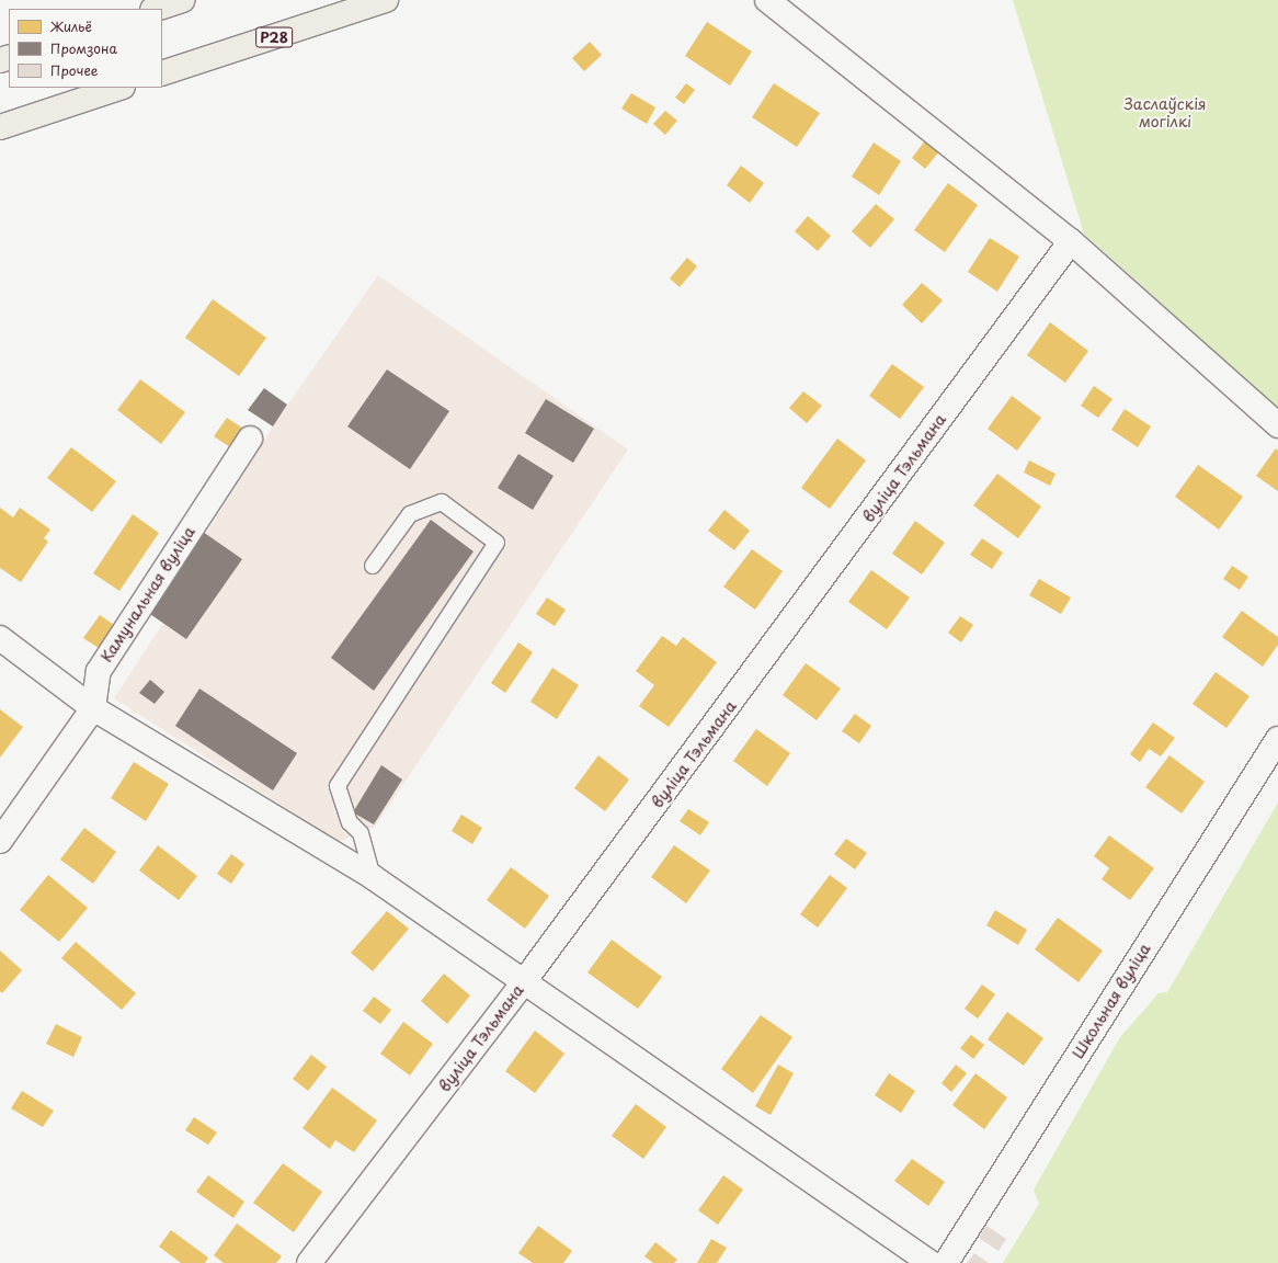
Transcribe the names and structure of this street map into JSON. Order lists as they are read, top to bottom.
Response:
{
  "streets": {
    "highway": ["Р28"],
    "street": ["вуліца Тэльмана", "Камунальная вуліца", "Школьная вуліца"]
  },
  "parks": ["Заслаўскія могілкі"],
  "legend": ["Жильё", "Промзона", "Прочее"]
}
